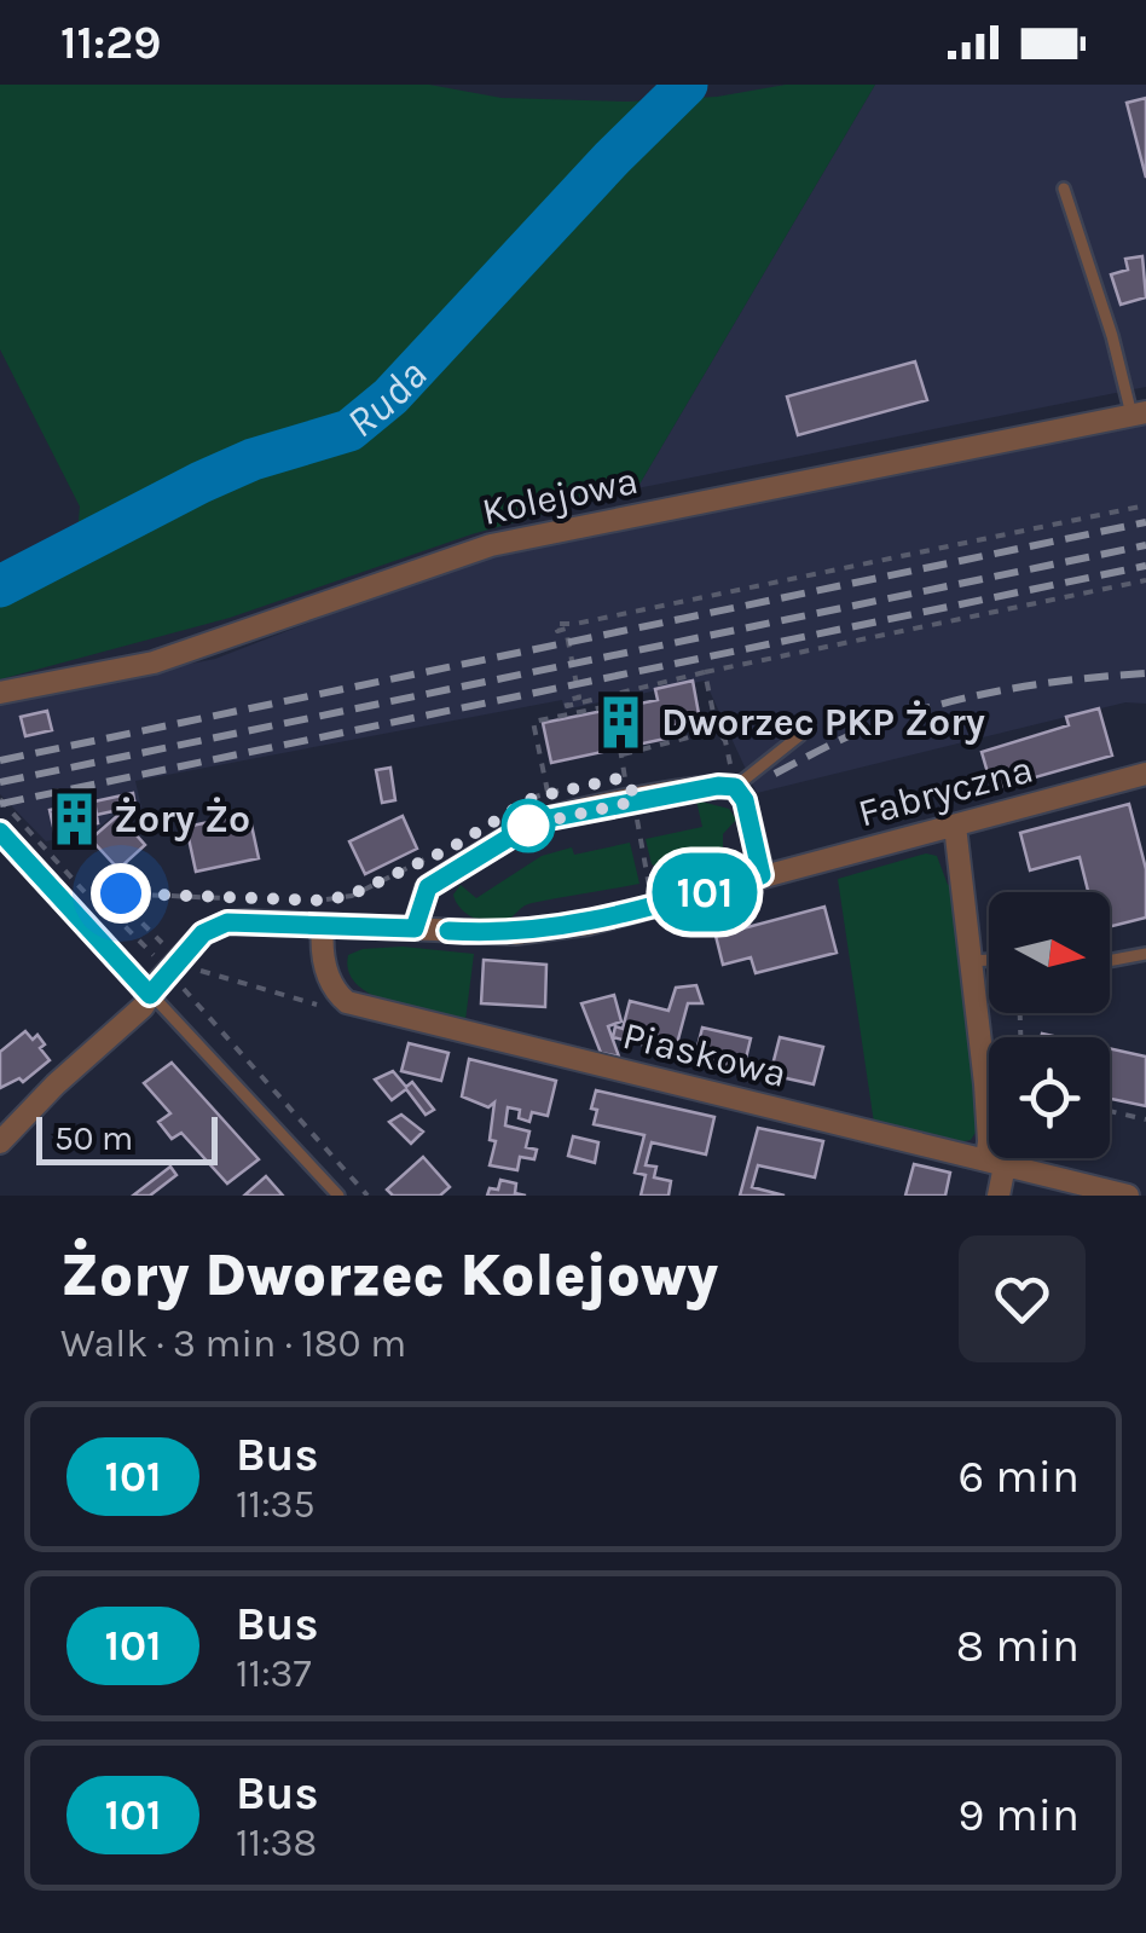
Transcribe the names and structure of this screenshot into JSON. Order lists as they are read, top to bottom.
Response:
{
  "streets": {
    "street": ["Kolejowa", "Fabryczna", "Piaskowa"]
  },
  "crossings": [
    ["Fabryczna", "Piaskowa"]
  ],
  "water": ["Ruda"],
  "places": {
    "building": ["Dworzec PKP Żory", "Żory Żo"]
  },
  "lines": ["bus line 101"],
  "scale_bar": "50 m",
  "north": "right",
  "page": {
    "status": "11:29",
    "on_map": "101",
    "scale": "50 m",
    "heading": ["Żory Dworzec Kolejowy", "Walk · 3 min · 180 m"],
    "list": [
      {
        "mark": "101",
        "name": "Bus",
        "note": "11:35",
        "value": "6 min"
      },
      {
        "mark": "101",
        "name": "Bus",
        "note": "11:37",
        "value": "8 min"
      },
      {
        "mark": "101",
        "name": "Bus",
        "note": "11:38",
        "value": "9 min"
      }
    ]
  }
}
